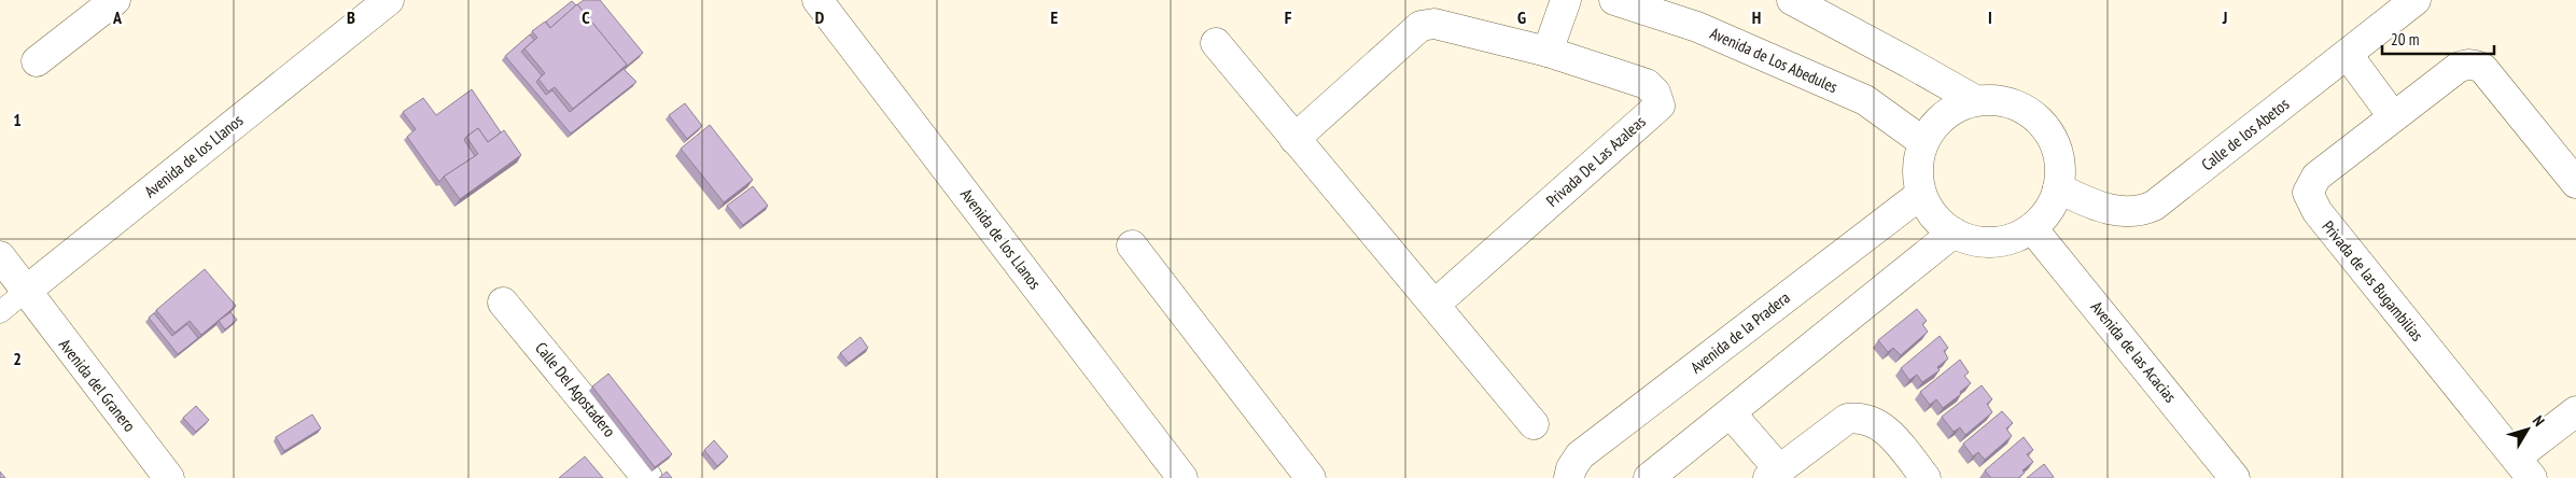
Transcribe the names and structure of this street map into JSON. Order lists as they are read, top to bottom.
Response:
{
  "streets": {
    "street": [
      "Avenida de Los Abedules",
      "Calle de los Abetos",
      "Avenida de los Llanos",
      "Privada De Las Azaleas",
      "Privada de las Bugambilias",
      "Avenida de la Pradera",
      "Avenida de las Acacias",
      "Avenida del Granero",
      "Calle Del Agostadero"
    ]
  },
  "crossings": [
    ["Avenida de Los Abedules", "Calle de los Abetos"],
    ["Avenida de Los Abedules", "Avenida de la Pradera"],
    ["Avenida de Los Abedules", "Avenida de las Acacias"],
    ["Calle de los Abetos", "Avenida de la Pradera"],
    ["Calle de los Abetos", "Avenida de las Acacias"],
    ["Avenida de los Llanos", "Avenida del Granero"],
    ["Avenida de la Pradera", "Avenida de las Acacias"]
  ],
  "scale_bar": "20 m",
  "north": "top right",
  "grid": {
    "columns": [
      "A",
      "B",
      "C",
      "D",
      "E",
      "F",
      "G",
      "H",
      "I",
      "J"
    ],
    "rows": ["1", "2"]
  }
}
